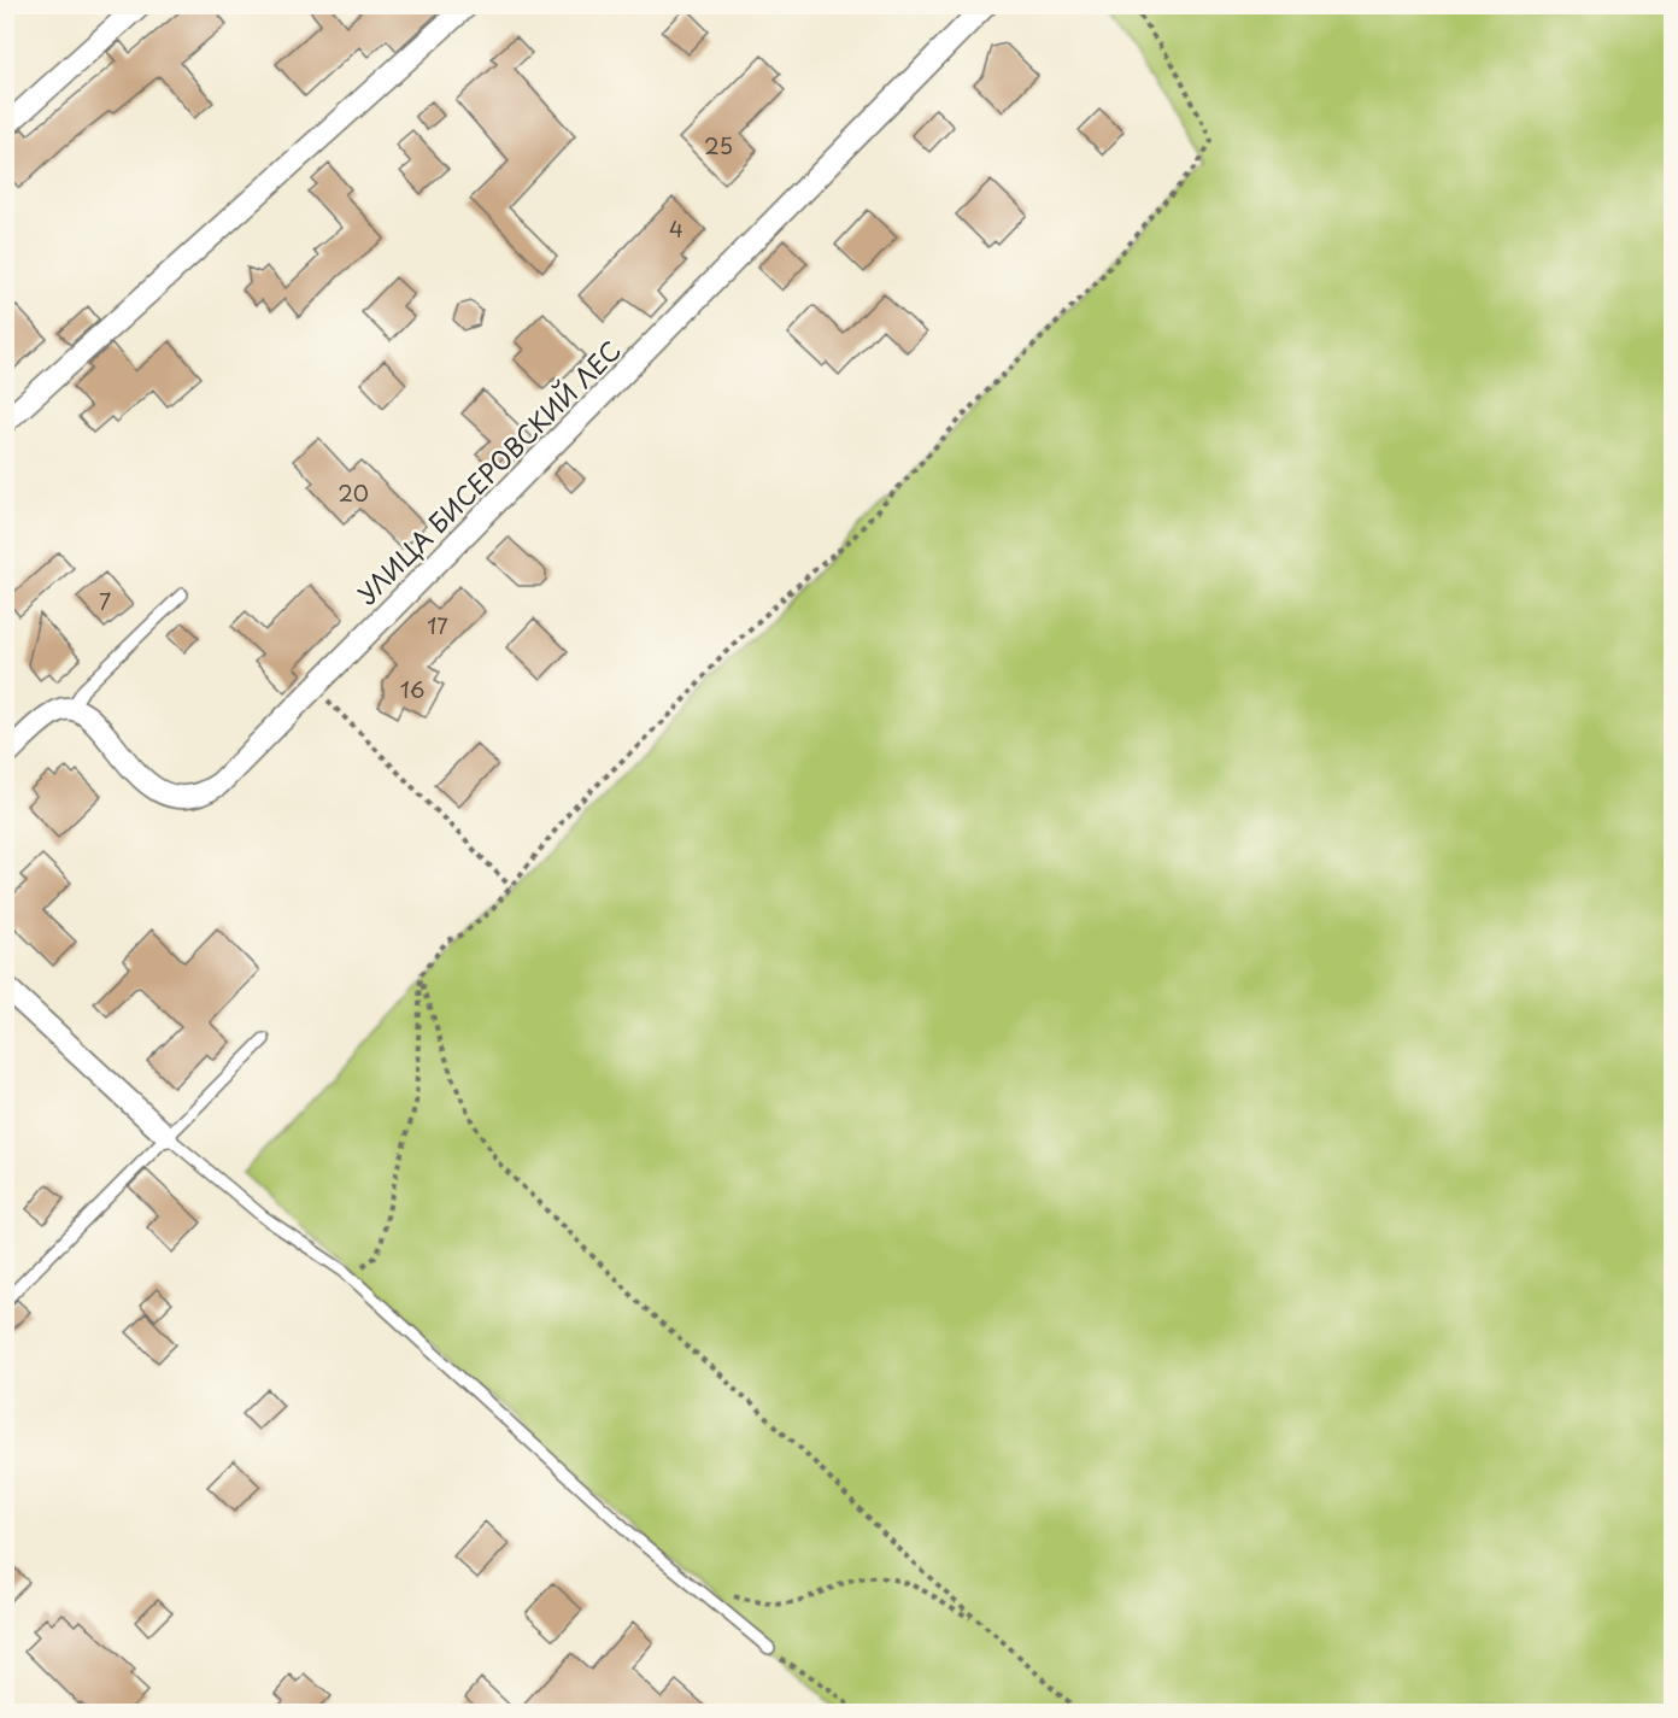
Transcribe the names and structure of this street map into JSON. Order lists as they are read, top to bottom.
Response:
{
  "streets": {
    "street": ["УЛИЦА БИСЕРОВСКИЙ ЛЕС"]
  },
  "house_numbers": [
    "25",
    "4",
    "20",
    "7",
    "17",
    "16"
  ]
}
